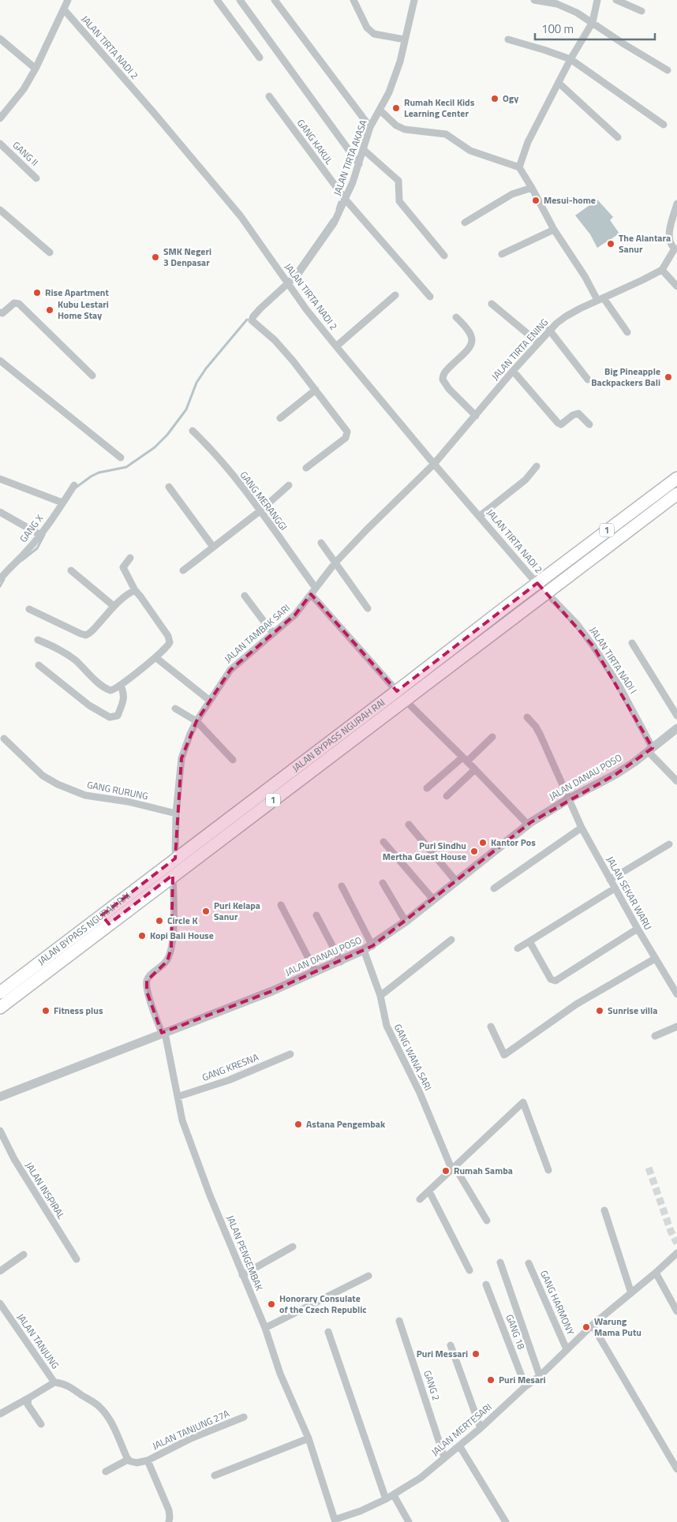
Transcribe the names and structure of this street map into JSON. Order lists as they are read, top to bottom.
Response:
{
  "streets": {
    "highway": ["1", "JALAN BYPASS NGURAH RAI"],
    "street": [
      "JALAN TIRTA NADI 2",
      "GANG KAKUL",
      "GANG II",
      "JALAN TIRTA AKASA",
      "JALAN TIRTA ENING",
      "GANG MERANGGI",
      "GANG X",
      "JALAN TAMBAK SARI",
      "JALAN TIRTA NADI I",
      "JALAN DANAU POSO",
      "GANG RURUNG",
      "JALAN SEKAR WARU",
      "GANG WANA SARI",
      "GANG KRESNA",
      "JALAN INSPIRAL",
      "JALAN PENGEMBAK",
      "GANG HARMONY",
      "GANG 18",
      "JALAN TANJUNG",
      "GANG 2",
      "JALAN TANJUNG 27A",
      "JALAN MERTESARI"
    ]
  },
  "crossings": [
    ["JALAN TIRTA NADI 2", "JALAN TIRTA AKASA"],
    ["JALAN TIRTA NADI 2", "JALAN TIRTA ENING"],
    ["JALAN TIRTA NADI 2", "JALAN TAMBAK SARI"],
    ["JALAN TIRTA NADI 2", "JALAN TIRTA NADI I"],
    ["JALAN TIRTA NADI 2", "JALAN BYPASS NGURAH RAI"],
    ["GANG KAKUL", "JALAN TIRTA AKASA"],
    ["JALAN TIRTA ENING", "JALAN TAMBAK SARI"],
    ["GANG MERANGGI", "JALAN TAMBAK SARI"],
    ["JALAN TAMBAK SARI", "JALAN BYPASS NGURAH RAI"],
    ["JALAN TAMBAK SARI", "GANG RURUNG"],
    ["JALAN TIRTA NADI I", "JALAN BYPASS NGURAH RAI"],
    ["JALAN TIRTA NADI I", "JALAN DANAU POSO"],
    ["JALAN BYPASS NGURAH RAI", "JALAN PENGEMBAK"],
    ["JALAN DANAU POSO", "JALAN SEKAR WARU"],
    ["JALAN DANAU POSO", "GANG WANA SARI"],
    ["JALAN DANAU POSO", "JALAN PENGEMBAK"],
    ["GANG KRESNA", "JALAN PENGEMBAK"],
    ["JALAN PENGEMBAK", "JALAN MERTESARI"],
    ["GANG HARMONY", "JALAN MERTESARI"],
    ["GANG 18", "JALAN MERTESARI"],
    ["GANG 2", "JALAN MERTESARI"]
  ],
  "places": [
    "Ogy",
    "Rumah Kecil Kids Learning Center",
    "Mesui-home",
    "The Alantara Sanur",
    "SMK Negeri 3 Denpasar",
    "Rise Apartment",
    "Kubu Lestari Home Stay",
    "Big Pineapple Backpackers Bali",
    "Kantor Pos",
    "Puri Sindhu Mertha Guest House",
    "Puri Kelapa Sanur",
    "Circle K",
    "Kopi Bali House",
    "Fitness plus",
    "Sunrise villa",
    "Astana Pengembak",
    "Rumah Samba",
    "Honorary Consulate of the Czech Republic",
    "Warung Mama Putu",
    "Puri Messari",
    "Puri Mesari"
  ],
  "scale_bar": "100 m"
}
